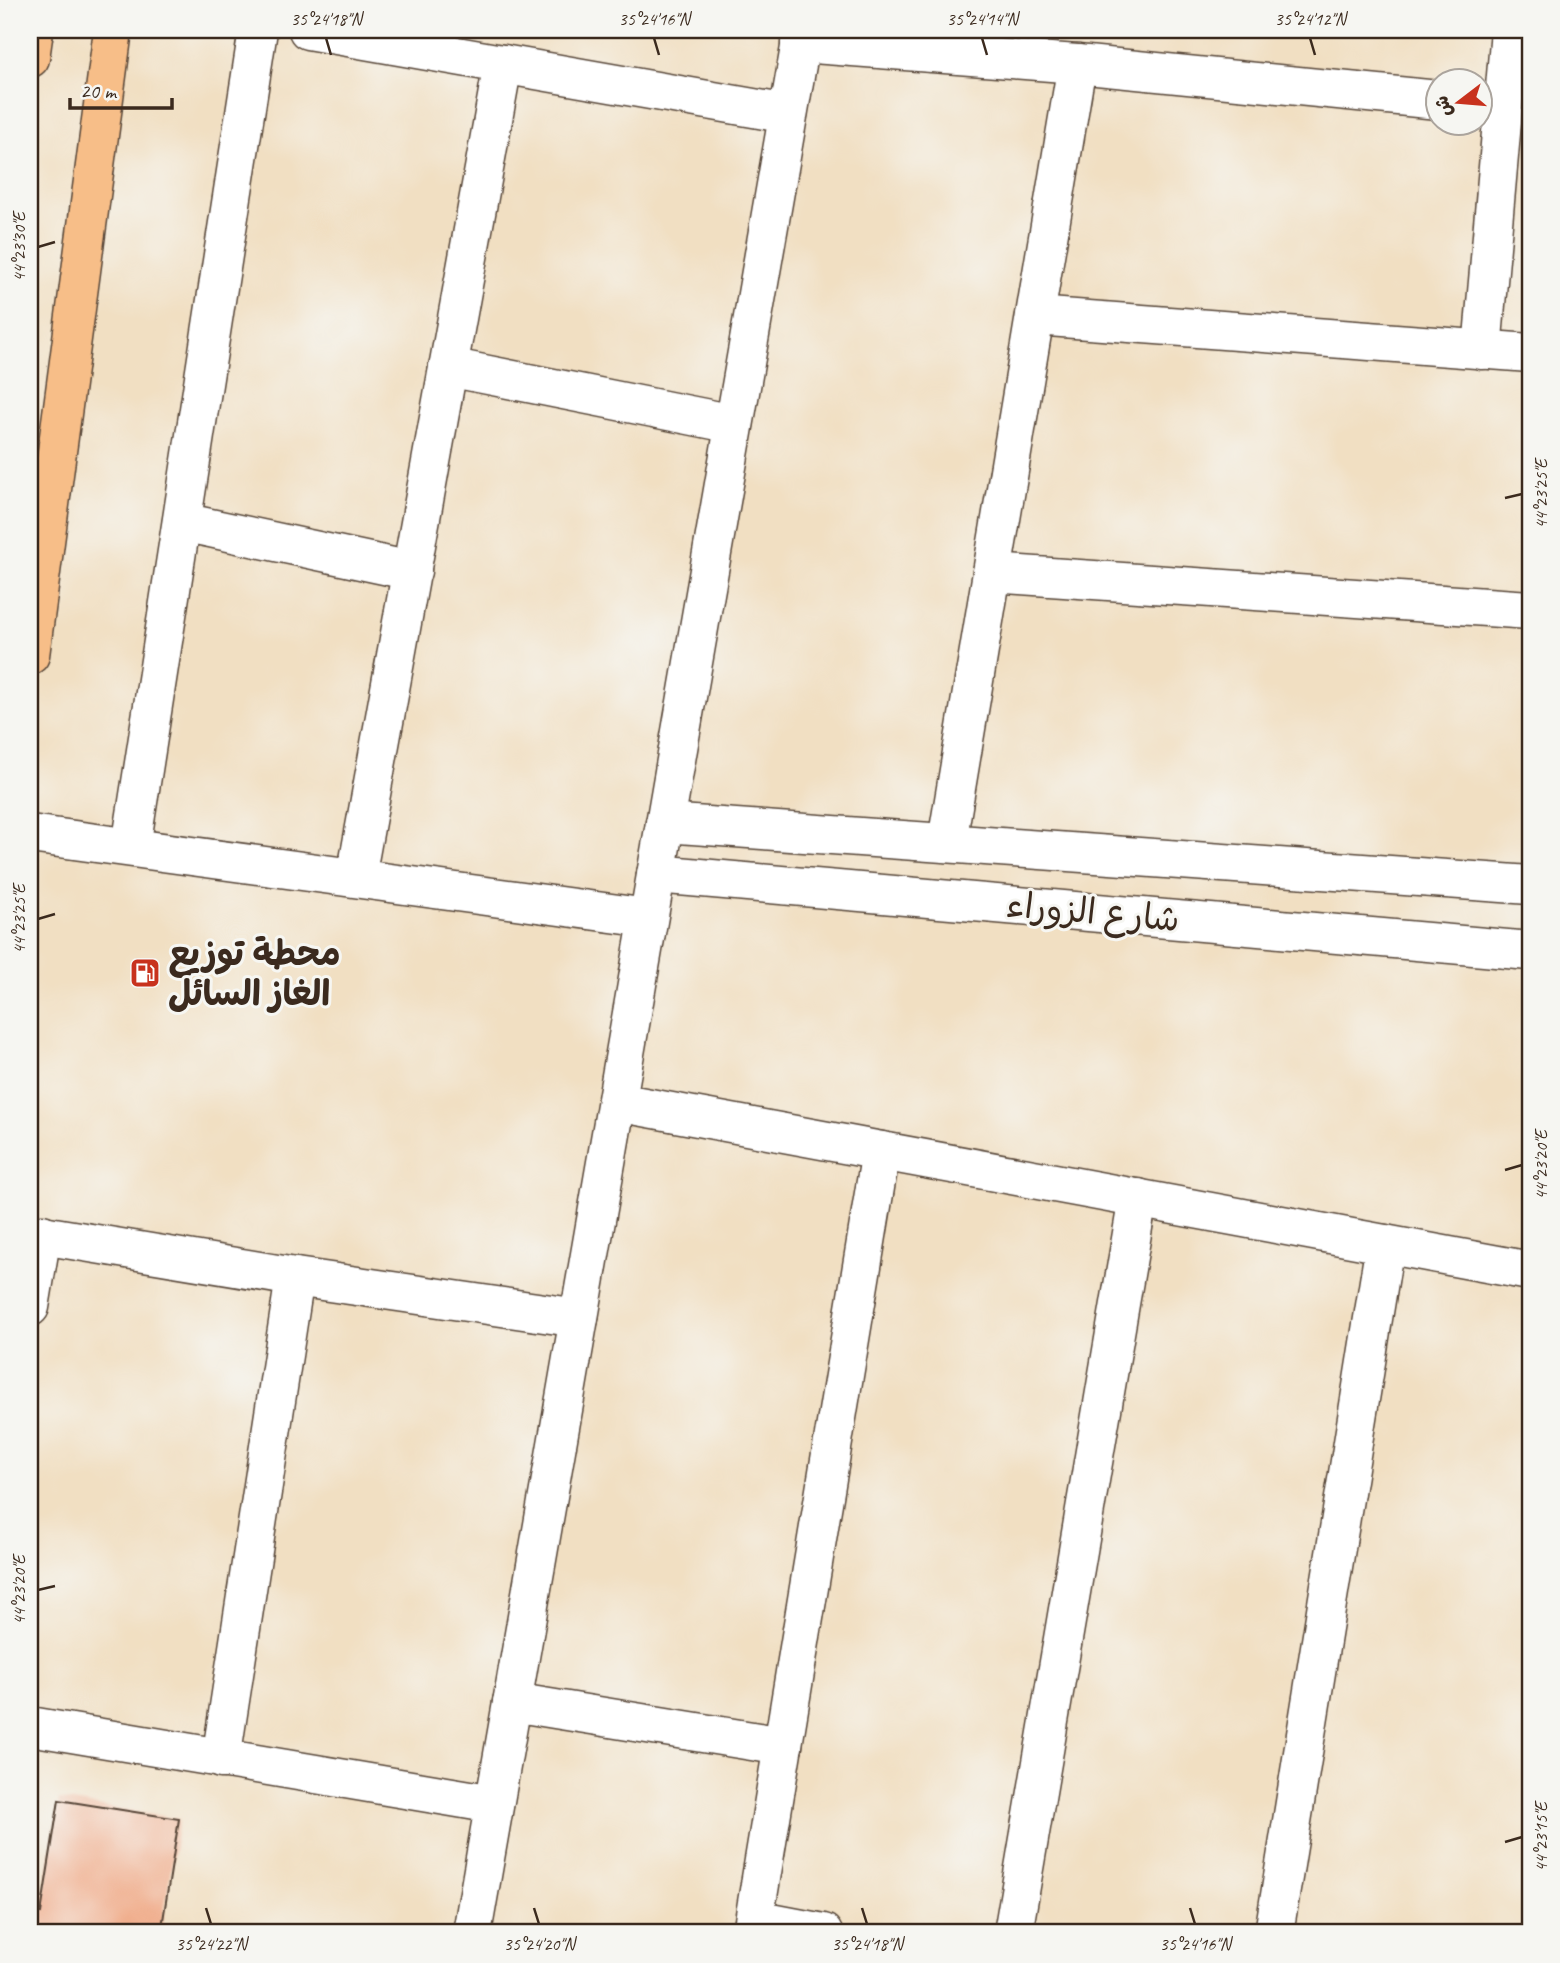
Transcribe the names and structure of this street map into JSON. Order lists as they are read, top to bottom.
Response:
{
  "streets": {
    "street": ["شارع الزوراء"]
  },
  "places": {
    "fuel station": ["محطة توزيع الغاز السائل"]
  },
  "scale_bar": "20 m",
  "north": "left",
  "coordinates": [
    "35°24'18\"N",
    "35°24'16\"N",
    "35°24'14\"N",
    "35°24'12\"N",
    "44°23'30\"E",
    "44°23'25\"E",
    "44°23'20\"E",
    "44°23'15\"E",
    "35°24'22\"N",
    "35°24'20\"N"
  ]
}
